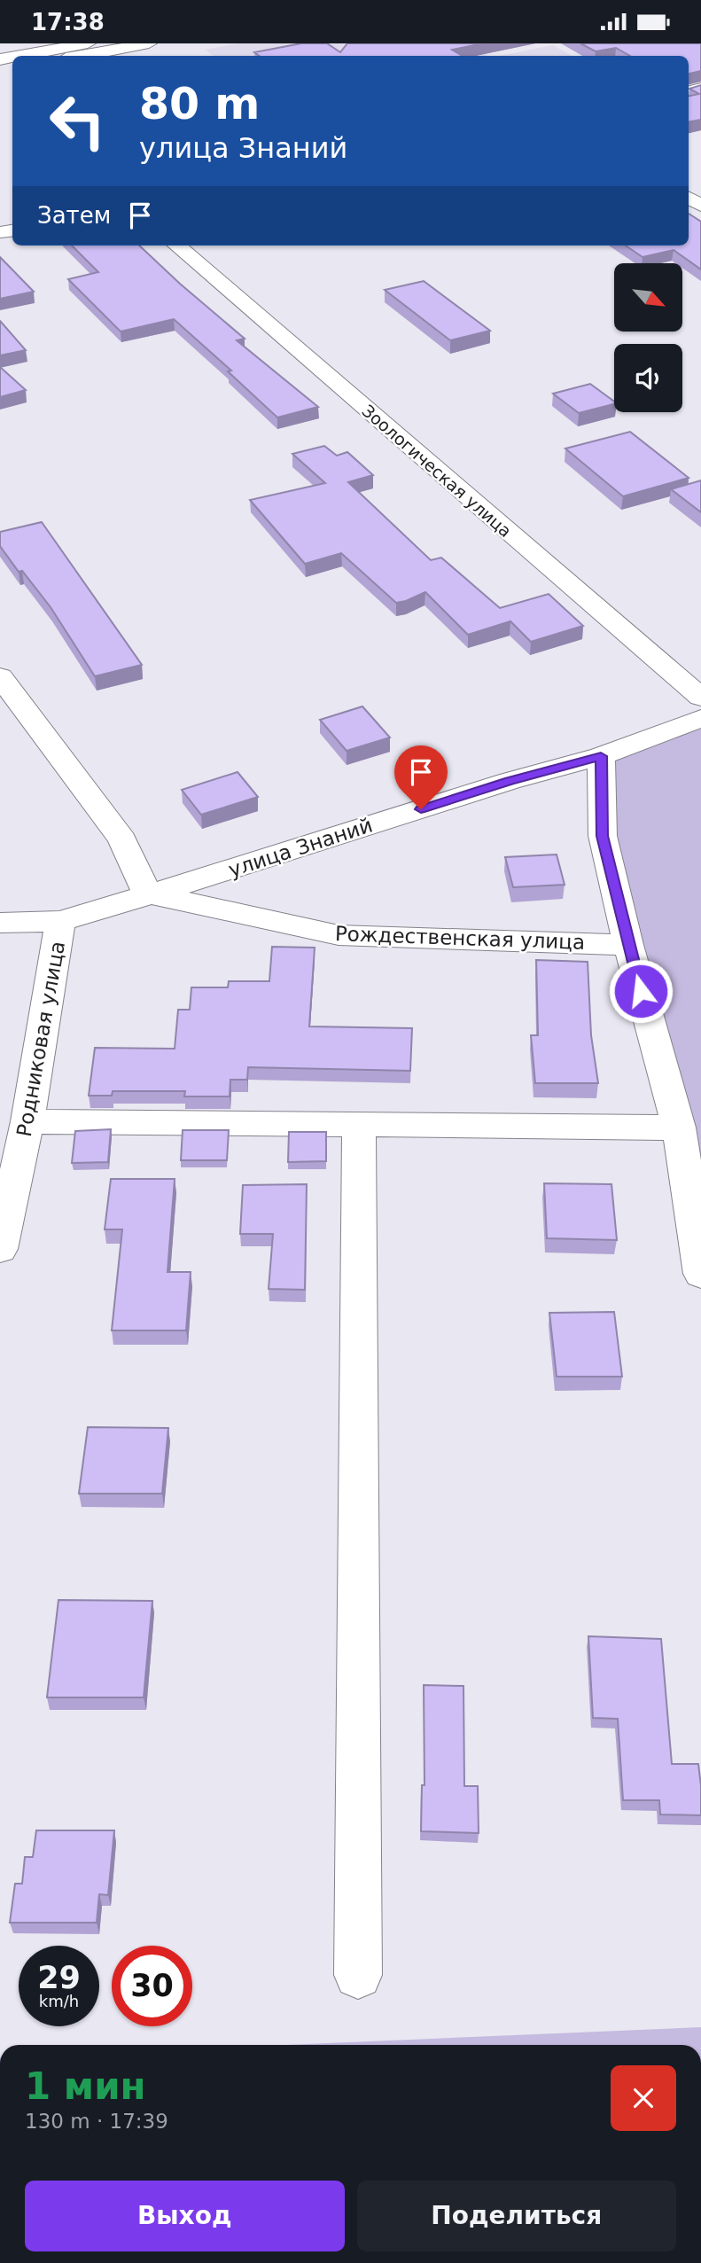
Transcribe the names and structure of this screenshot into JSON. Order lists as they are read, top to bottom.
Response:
{
  "streets": {
    "main road": [
      "Зоологическая улица",
      "улица Знаний",
      "Рождественская улица",
      "Родниковая улица"
    ]
  },
  "crossings": [
    ["улица Знаний", "Рождественская улица"],
    ["улица Знаний", "Родниковая улица"],
    ["Рождественская улица", "Родниковая улица"]
  ],
  "north": "bottom right",
  "page": {
    "status": "17:38",
    "turn": ["80 m", "улица Знаний"],
    "then": "Затем",
    "speed": "29 km/h",
    "limit": "30",
    "heading": ["1 мин", "130 m · 17:39"],
    "buttons": ["Выход", "Поделиться"]
  }
}
